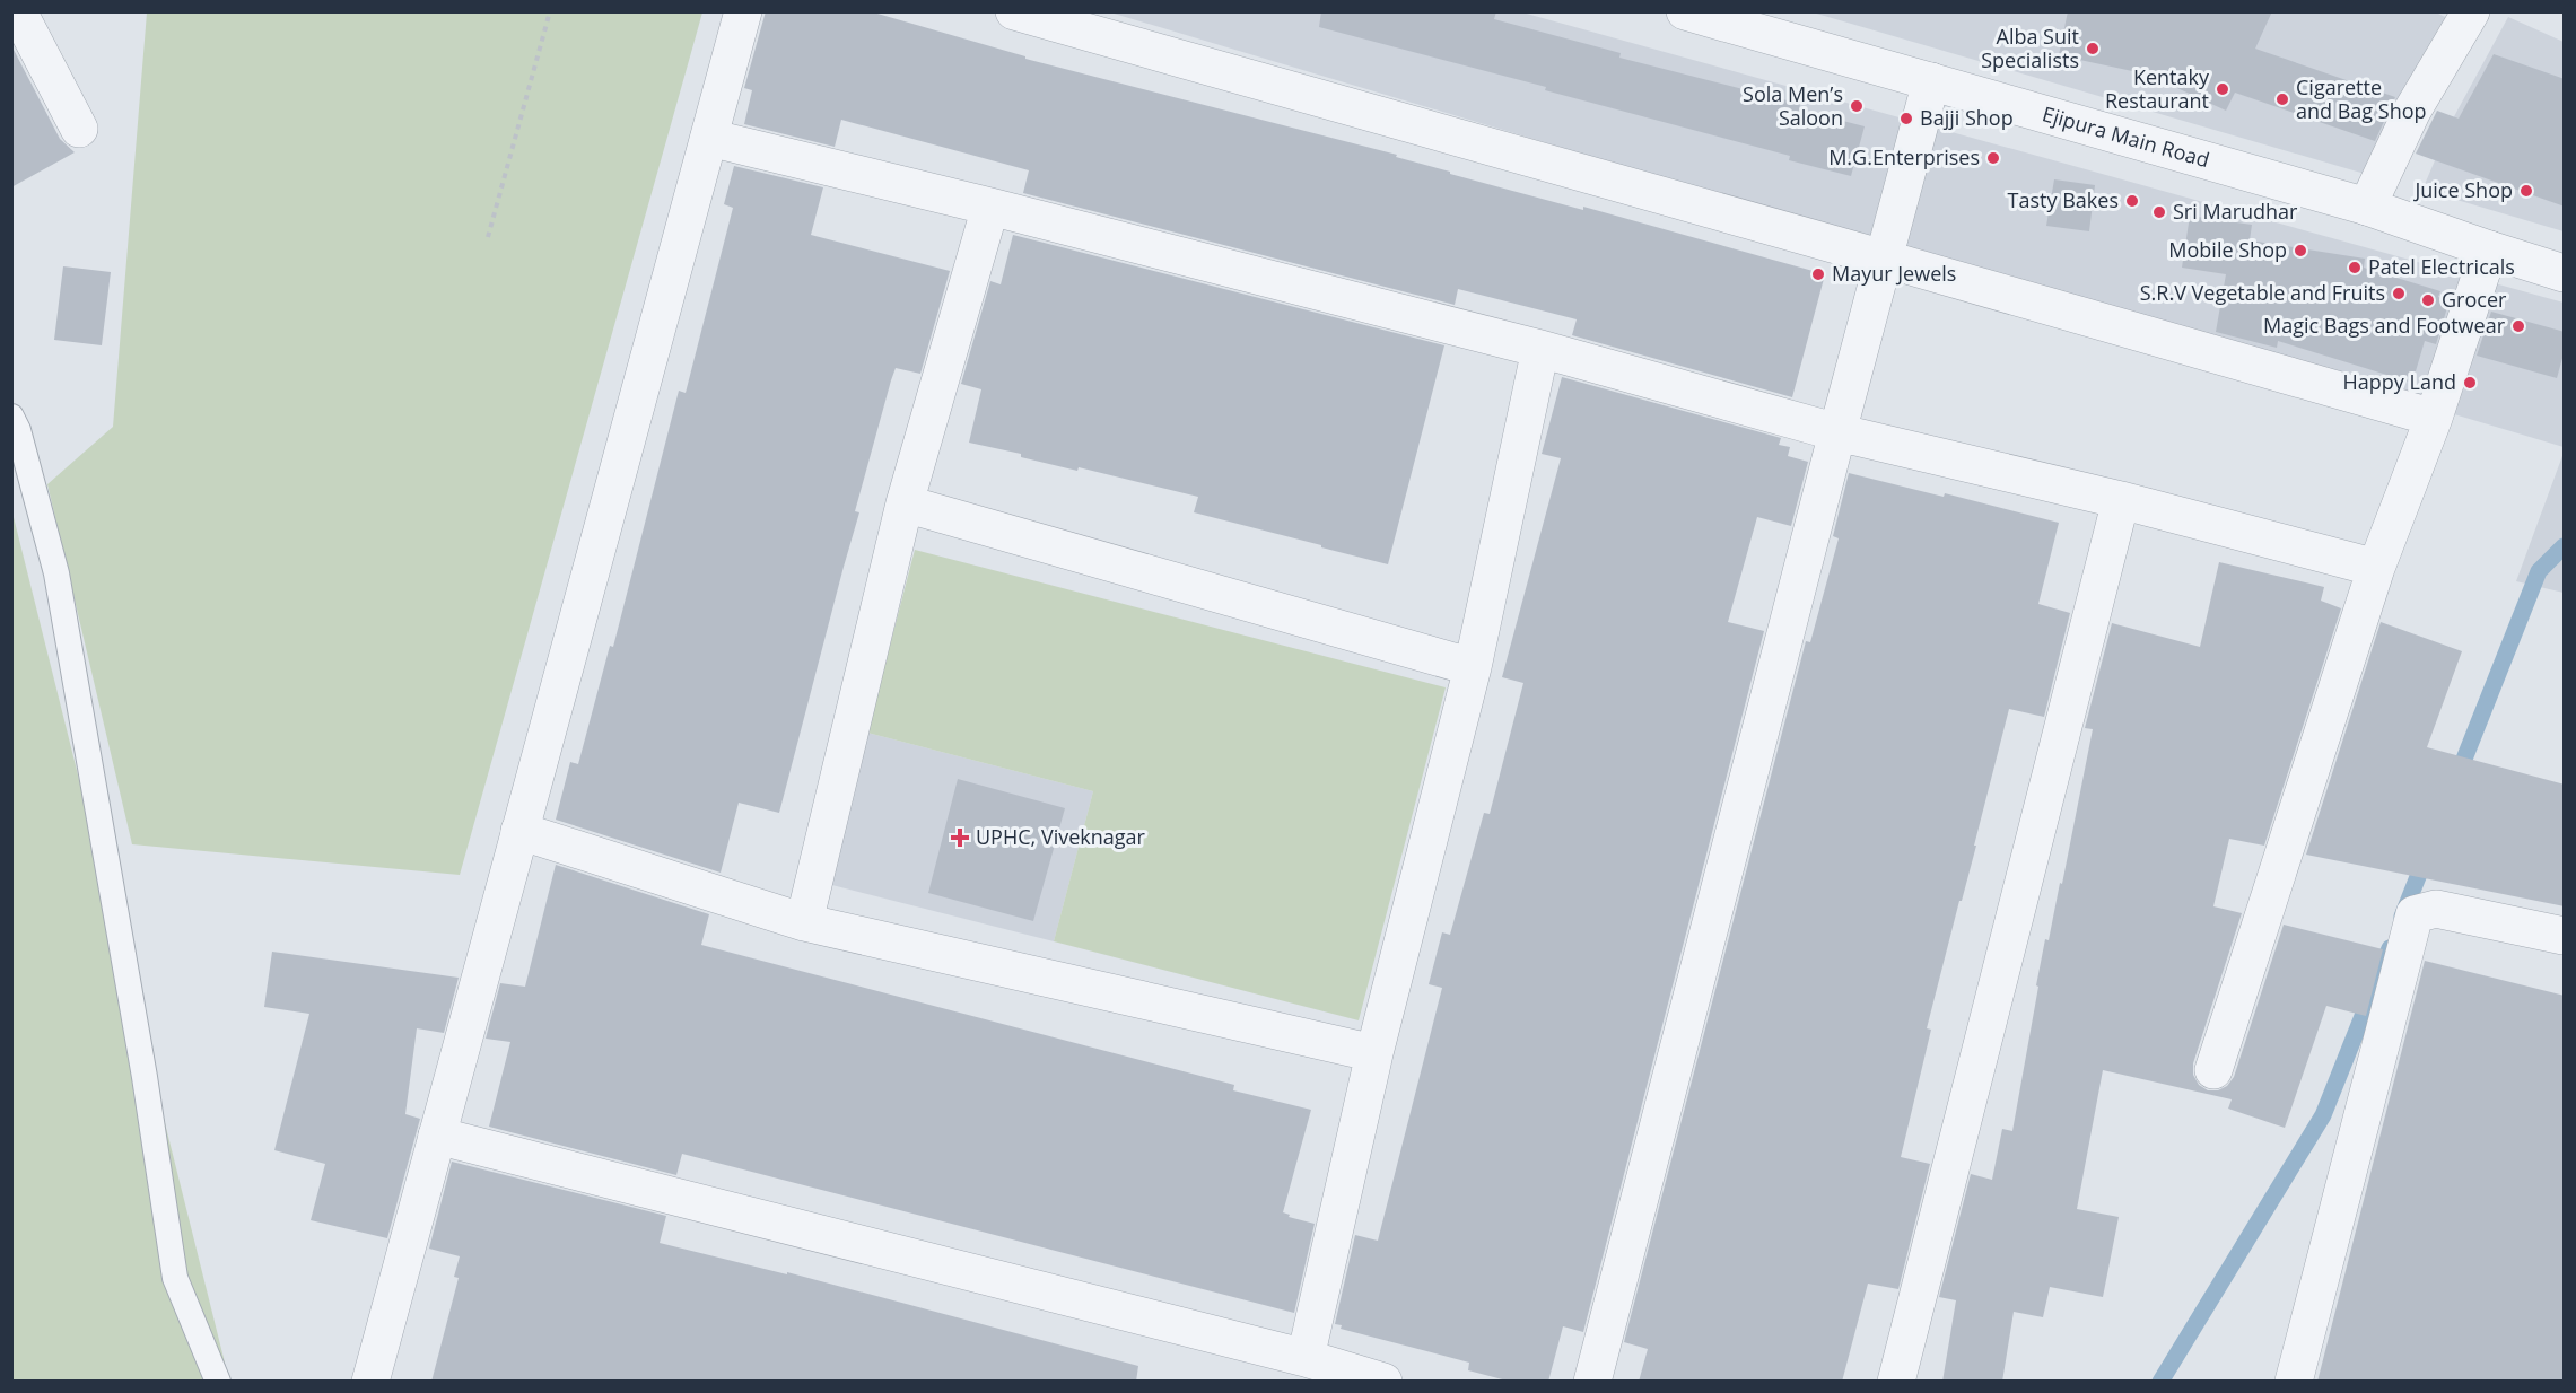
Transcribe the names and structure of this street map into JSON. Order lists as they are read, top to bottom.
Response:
{
  "streets": {
    "street": ["Ejipura Main Road"]
  },
  "places": {
    "other": [
      "Alba Suit Specialists",
      "Kentaky Restaurant",
      "Cigarette and Bag Shop",
      "Sola Men’s Saloon",
      "Bajji Shop",
      "M.G.Enterprises",
      "Juice Shop",
      "Tasty Bakes",
      "Sri Marudhar",
      "Mobile Shop",
      "Patel Electricals",
      "Mayur Jewels",
      "S.R.V Vegetable and Fruits",
      "Grocer",
      "Magic Bags and Footwear",
      "Happy Land"
    ],
    "health": ["UPHC, Viveknagar"]
  }
}
